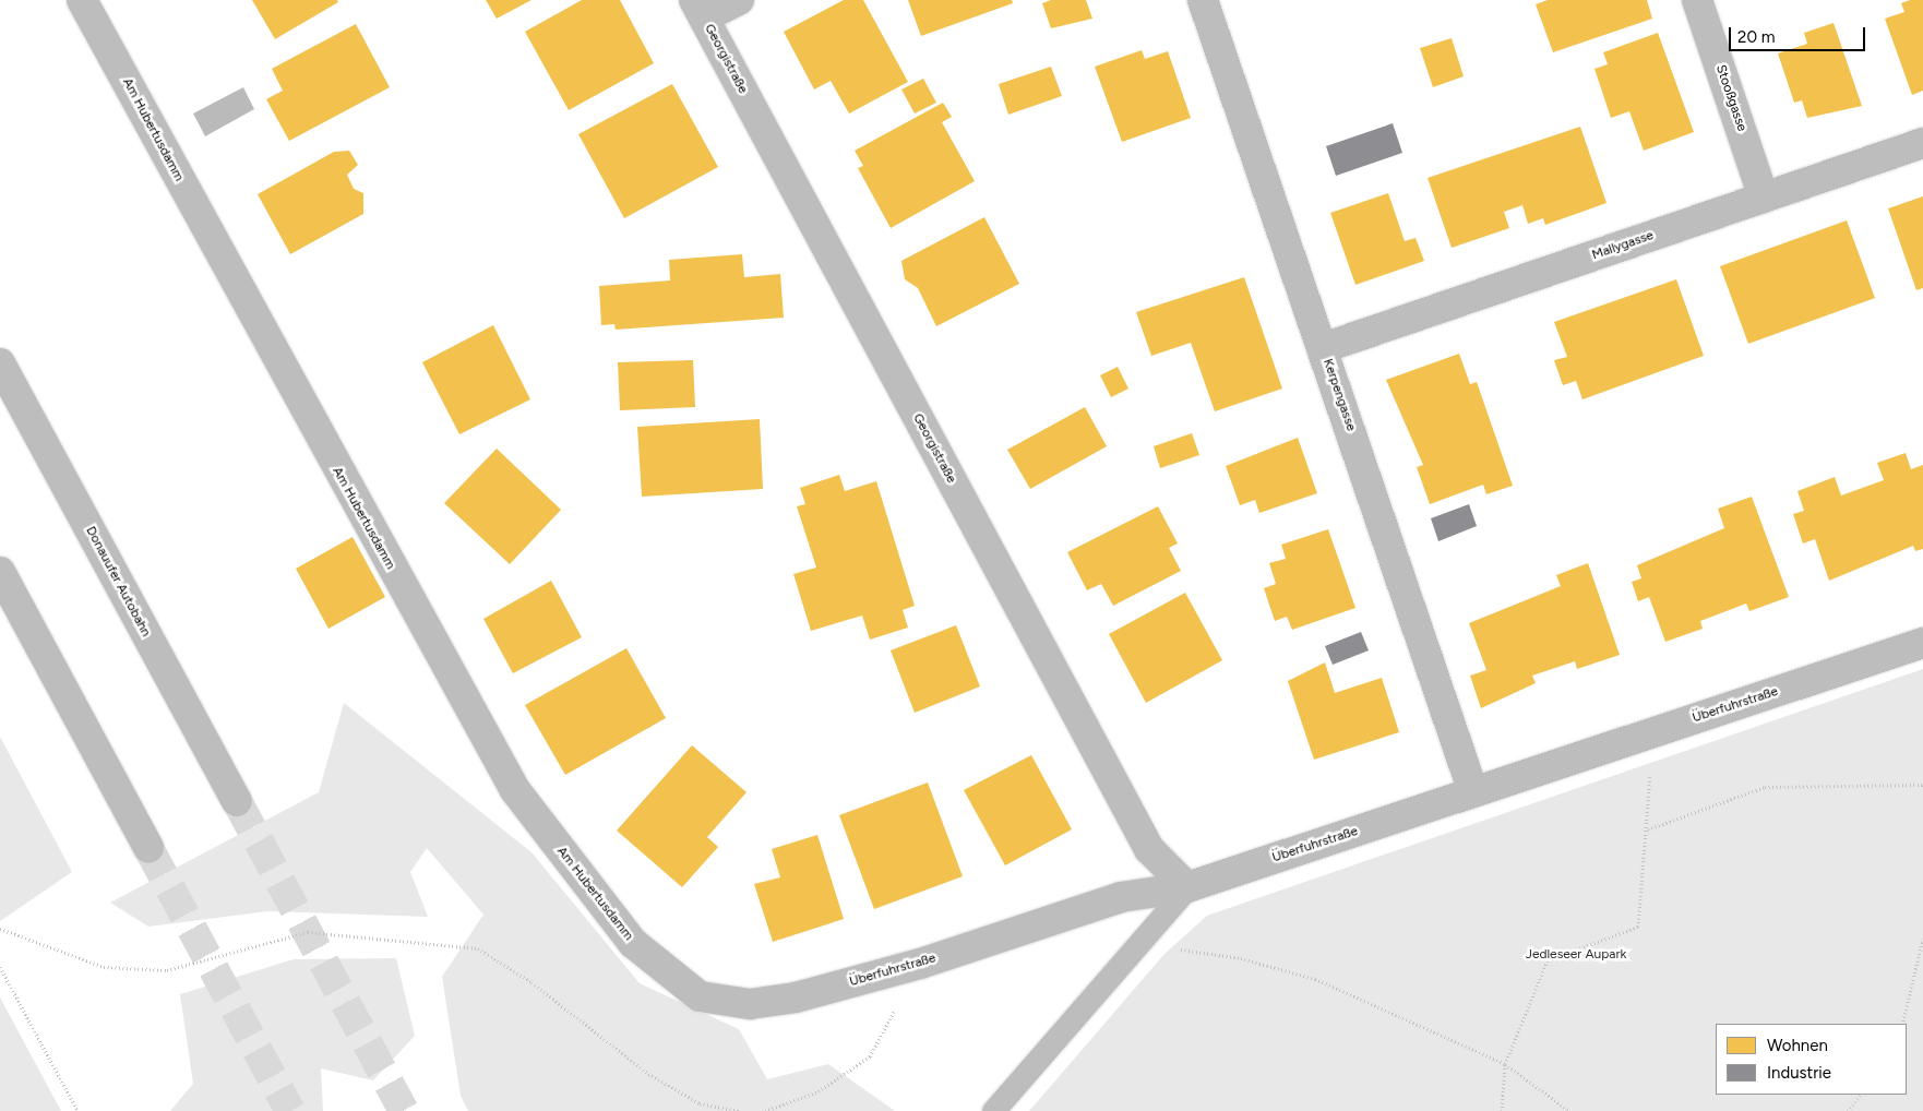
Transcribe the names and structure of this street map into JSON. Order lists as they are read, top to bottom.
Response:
{
  "streets": {
    "main road": [
      "Georgistraße",
      "Stooßgasse",
      "Am Hubertusdamm",
      "Mallygasse",
      "Kerpengasse",
      "Donauufer Autobahn",
      "Überfuhrstraße"
    ]
  },
  "crossings": [
    ["Georgistraße", "Überfuhrstraße"],
    ["Stooßgasse", "Mallygasse"],
    ["Am Hubertusdamm", "Überfuhrstraße"],
    ["Mallygasse", "Kerpengasse"],
    ["Kerpengasse", "Überfuhrstraße"]
  ],
  "parks": ["Jedleseer Aupark"],
  "legend": ["Wohnen", "Industrie"],
  "scale_bar": "20 m"
}
